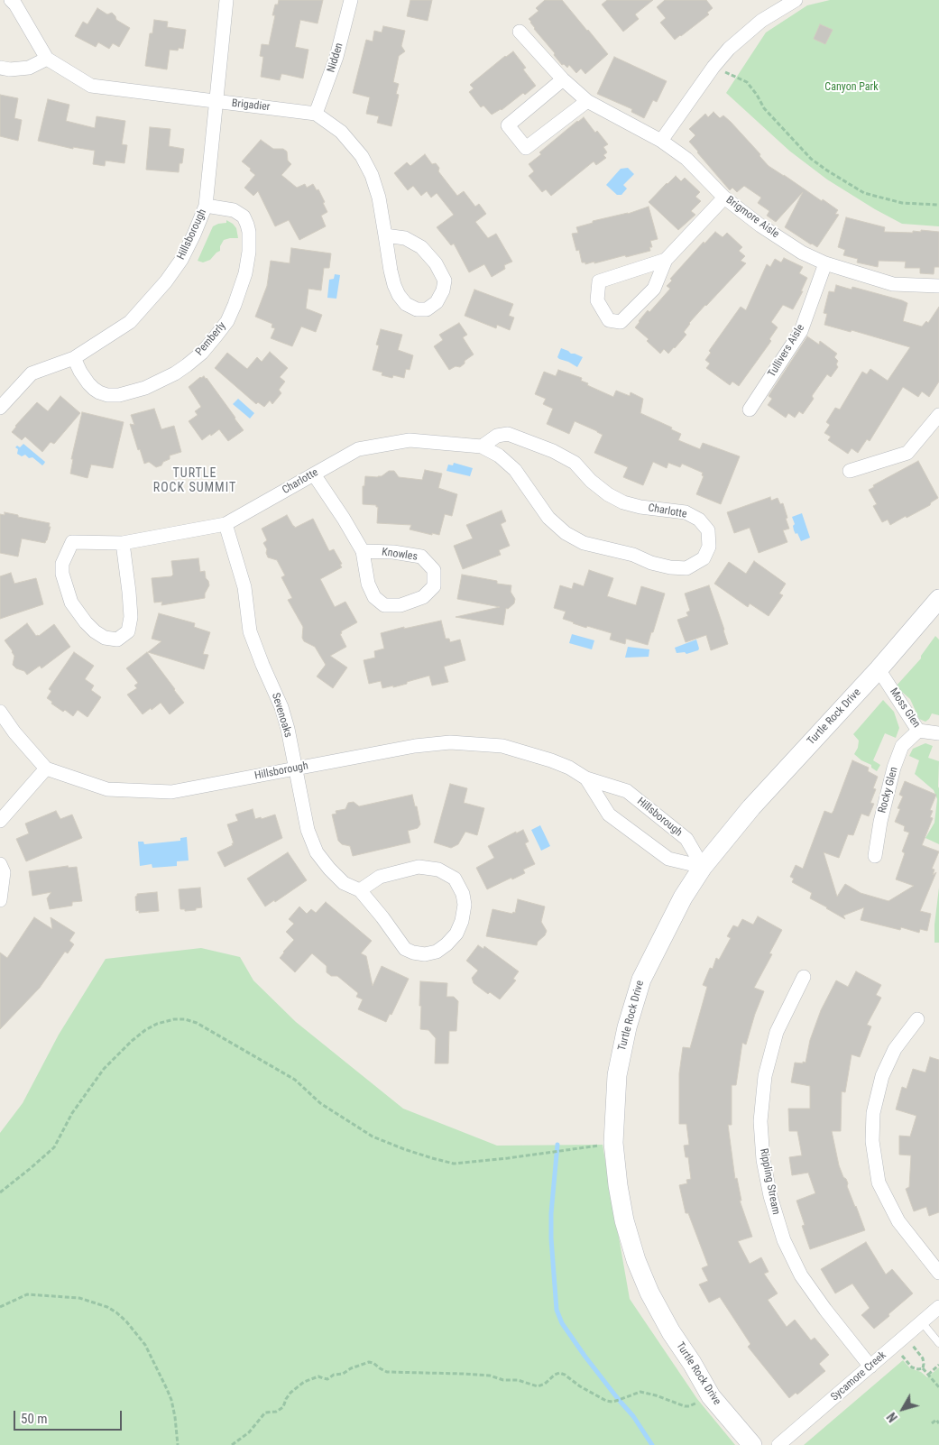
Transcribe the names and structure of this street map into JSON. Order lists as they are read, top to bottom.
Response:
{
  "streets": {
    "street": [
      "Nidden",
      "Brigadier",
      "Brigmore Aisle",
      "Hillsborough",
      "Pemberly",
      "Tullivers Aisle",
      "Charlotte",
      "Knowles",
      "Moss Glen",
      "Sevenoaks",
      "Turtle Rock Drive",
      "Rocky Glen",
      "Rippling Stream",
      "Sycamore Creek"
    ]
  },
  "crossings": [
    ["Nidden", "Brigadier"],
    ["Brigadier", "Hillsborough"],
    ["Brigmore Aisle", "Tullivers Aisle"],
    ["Hillsborough", "Pemberly"],
    ["Hillsborough", "Sevenoaks"],
    ["Hillsborough", "Turtle Rock Drive"],
    ["Charlotte", "Knowles"],
    ["Charlotte", "Sevenoaks"],
    ["Moss Glen", "Turtle Rock Drive"],
    ["Moss Glen", "Rocky Glen"],
    ["Rippling Stream", "Sycamore Creek"]
  ],
  "districts": ["TURTLE ROCK SUMMIT"],
  "parks": ["Canyon Park"],
  "scale_bar": "50 m",
  "north": "bottom left"
}
